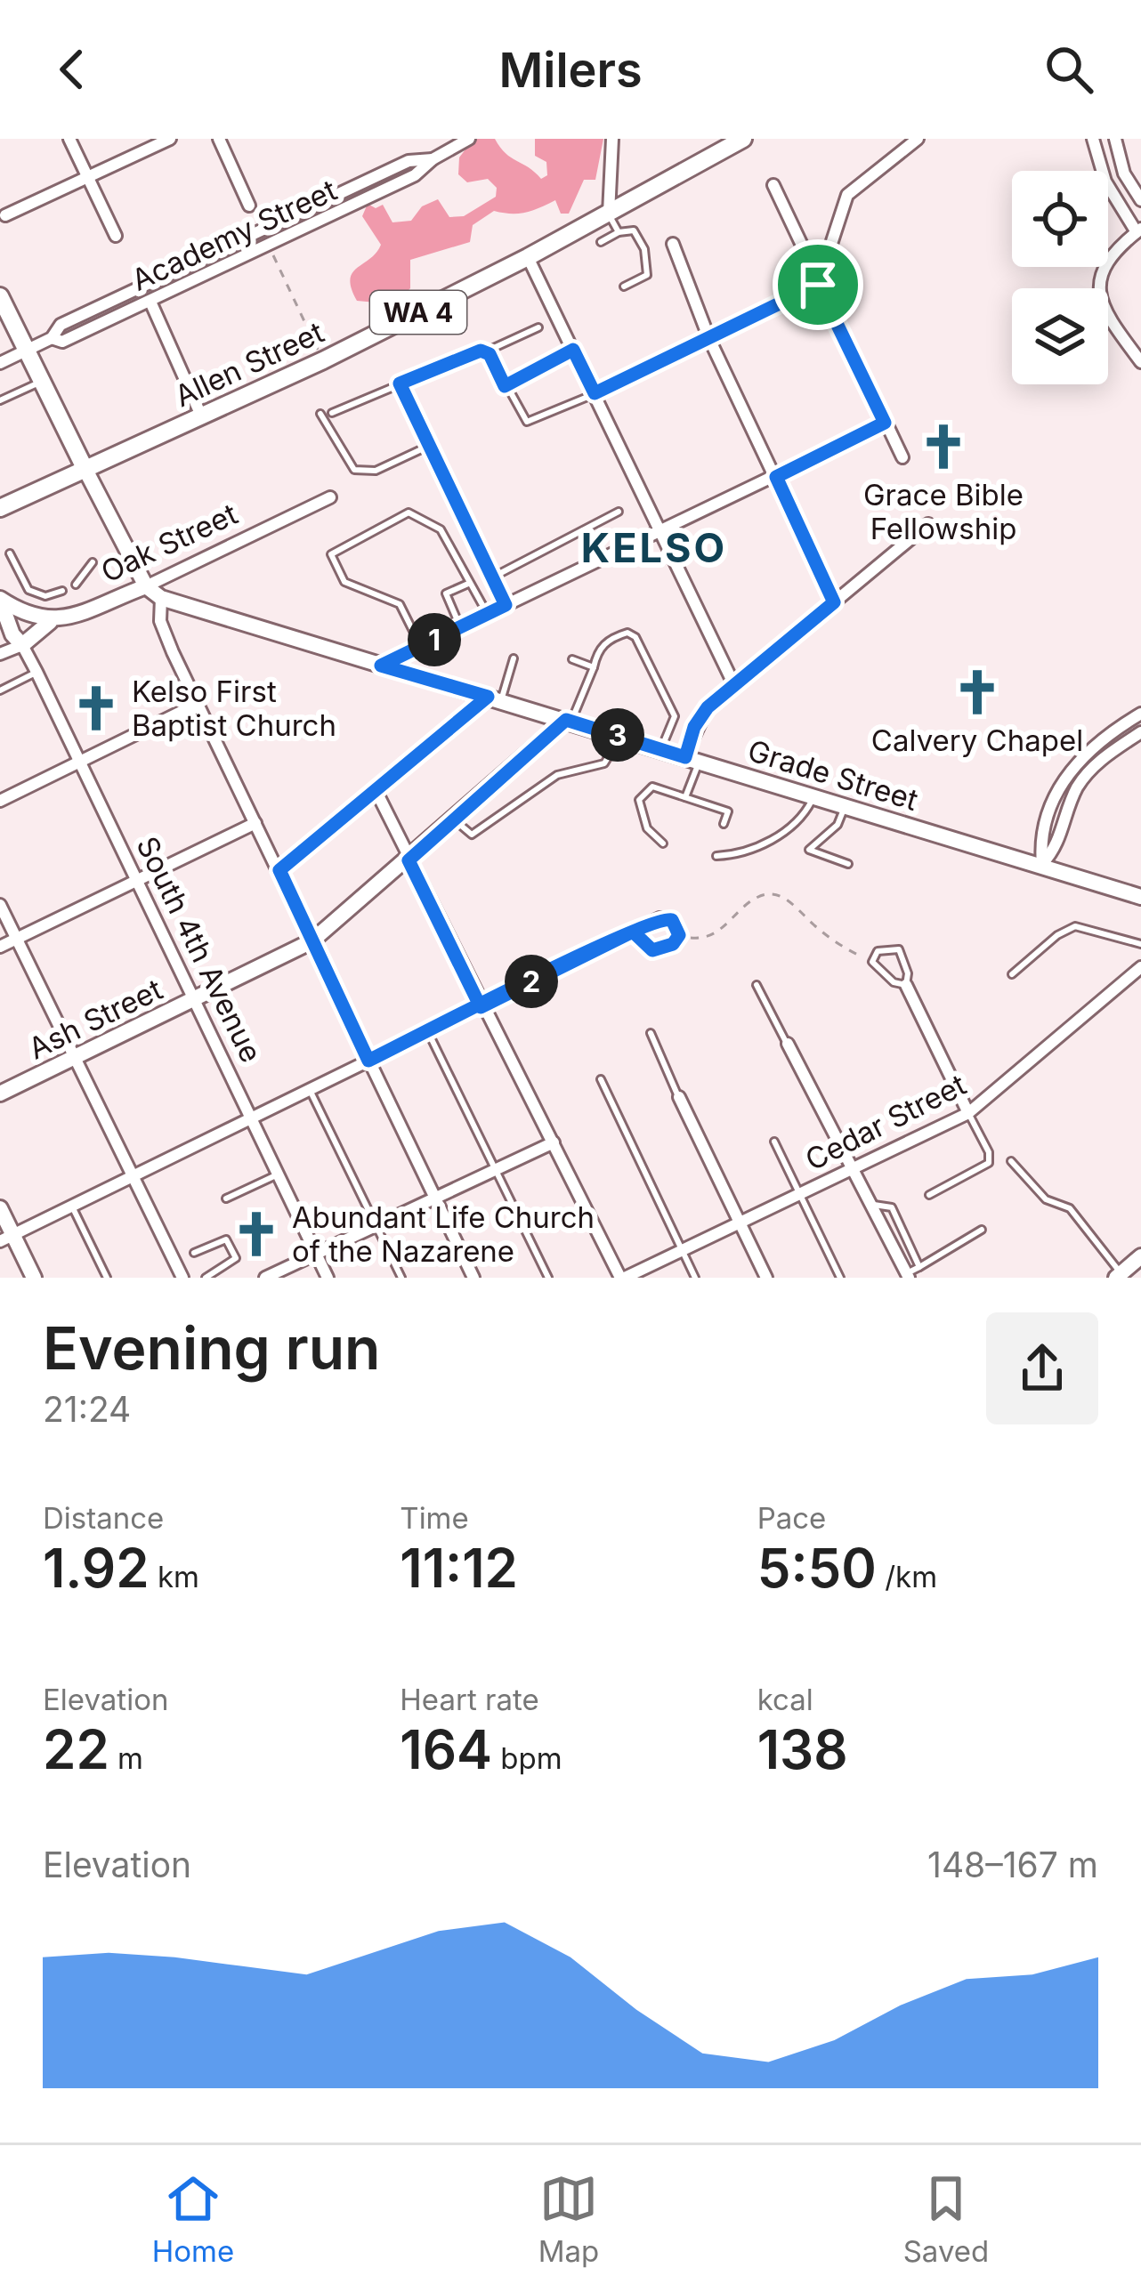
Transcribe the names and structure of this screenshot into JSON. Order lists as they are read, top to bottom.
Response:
{
  "streets": {
    "main road": [
      "WA 4",
      "Allen Street",
      "Oak Street",
      "Grade Street",
      "Ash Street"
    ],
    "street": ["Academy Street", "South 4th Avenue", "Cedar Street"]
  },
  "crossings": [
    ["Oak Street", "Grade Street"],
    ["Oak Street", "South 4th Avenue"],
    ["Grade Street", "Ash Street"],
    ["South 4th Avenue", "Ash Street"]
  ],
  "districts": ["KELSO"],
  "places": {
    "church": [
      "Grace Bible Fellowship",
      "Calvery Chapel",
      "Kelso First Baptist Church",
      "Abundant Life Church of the Nazarene"
    ]
  },
  "page": {
    "header": "Milers",
    "pins": ["1", "3", "2"],
    "heading": ["Evening run", "21:24"],
    "stats": [
      ["Distance", "1.92 km"],
      ["Time", "11:12"],
      ["Pace", "5:50 /km"],
      ["Elevation", "22 m"],
      ["Heart rate", "164 bpm"],
      ["kcal", "138"]
    ],
    "chart": ["Elevation", "148–167 m"],
    "tabs": ["Home", "Map", "Saved"]
  }
}
